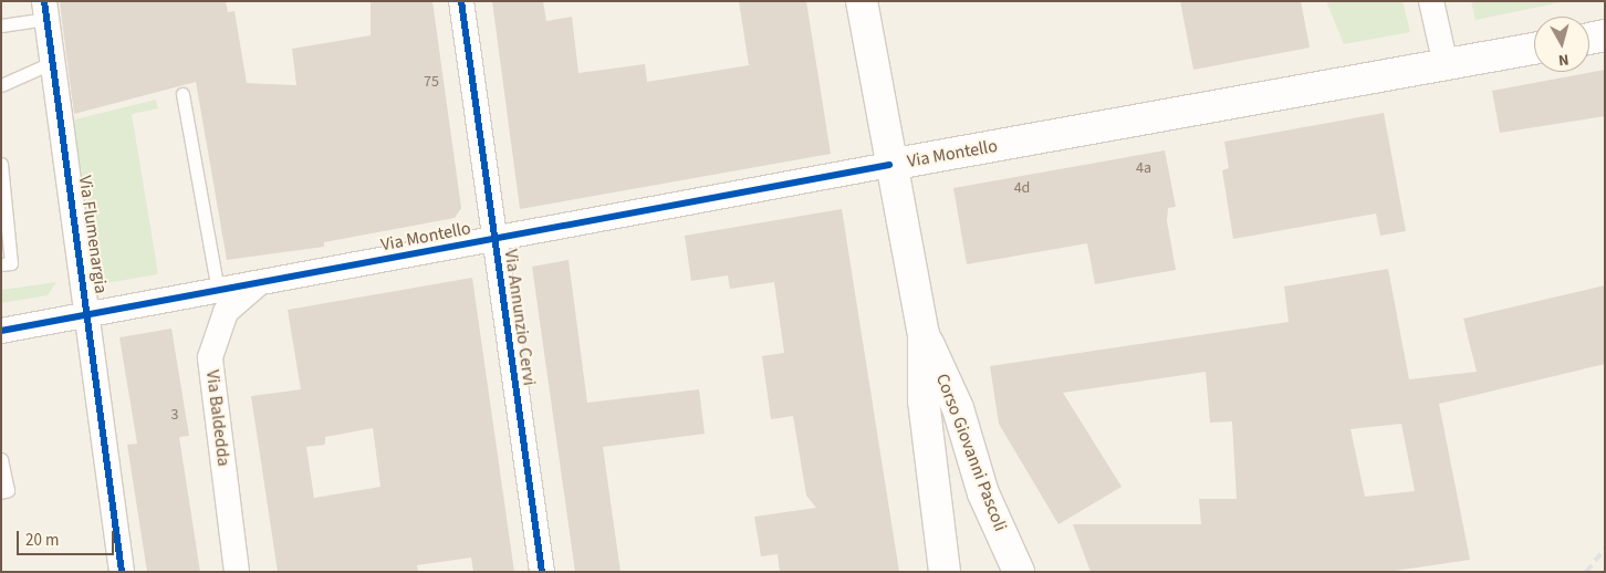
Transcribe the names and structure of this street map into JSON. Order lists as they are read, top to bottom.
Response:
{
  "streets": {
    "main road": ["Via Montello", "Corso Giovanni Pascoli"],
    "street": ["Via Flumenargia", "Via Annunzio Cervi", "Via Baldedda"]
  },
  "crossings": [
    ["Via Montello", "Via Flumenargia"],
    ["Via Montello", "Via Annunzio Cervi"],
    ["Via Montello", "Via Baldedda"],
    ["Via Montello", "Corso Giovanni Pascoli"]
  ],
  "house_numbers": [
    "75",
    "4a",
    "4d",
    "3"
  ],
  "scale_bar": "20 m",
  "north": "bottom"
}
